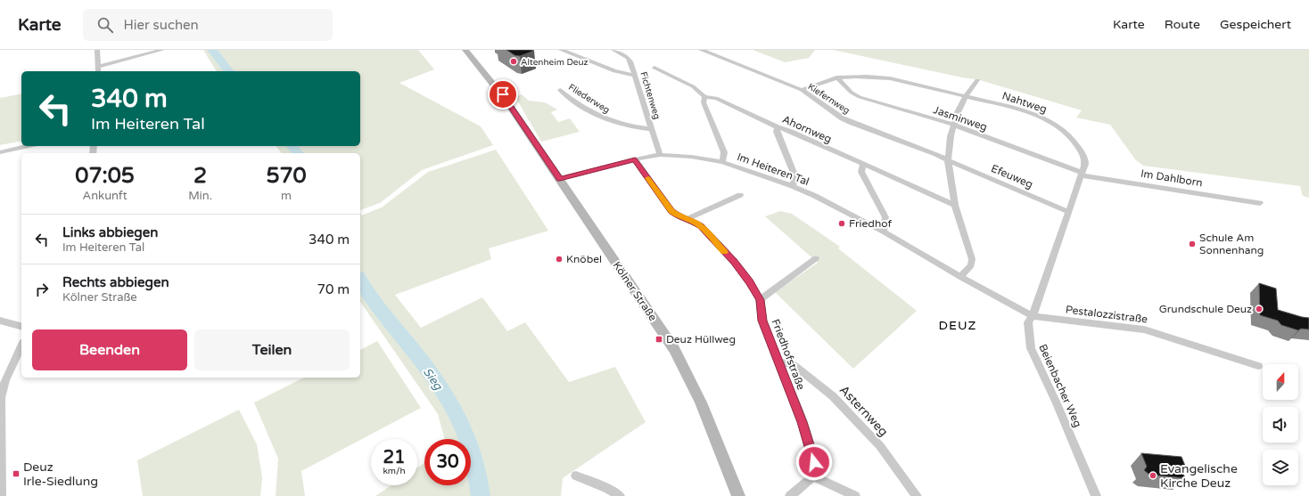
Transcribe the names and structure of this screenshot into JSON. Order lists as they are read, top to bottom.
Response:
{
  "streets": {
    "main road": ["Kölner Straße"],
    "street": [
      "Fichtenweg",
      "Fliederweg",
      "Kiefernweg",
      "Nahtweg",
      "Jasminweg",
      "Ahornweg",
      "Im Heiteren Tal",
      "Efeuweg",
      "Im Dahlborn",
      "Pestalozzistraße",
      "Friedhofstraße",
      "Beienbacher Weg",
      "Asternweg"
    ]
  },
  "crossings": [
    ["Fichtenweg", "Fliederweg"],
    ["Fichtenweg", "Im Heiteren Tal"],
    ["Kiefernweg", "Nahtweg"],
    ["Kiefernweg", "Efeuweg"],
    ["Nahtweg", "Jasminweg"],
    ["Nahtweg", "Efeuweg"],
    ["Nahtweg", "Im Dahlborn"],
    ["Nahtweg", "Pestalozzistraße"],
    ["Nahtweg", "Beienbacher Weg"],
    ["Jasminweg", "Im Dahlborn"],
    ["Im Heiteren Tal", "Kölner Straße"],
    ["Im Heiteren Tal", "Friedhofstraße"],
    ["Pestalozzistraße", "Beienbacher Weg"],
    ["Friedhofstraße", "Asternweg"]
  ],
  "districts": ["DEUZ"],
  "water": ["Sieg"],
  "places": {
    "other": [
      "Altenheim Deuz",
      "Friedhof",
      "Schule Am Sonnenhang",
      "Knöbel",
      "Grundschule Deuz",
      "Evangelische Kirche Deuz"
    ],
    "transit": ["Deuz Hüllweg", "Deuz Irle-Siedlung"]
  },
  "north": "top",
  "page": {
    "header": "Karte",
    "search": "Hier suchen",
    "nav": ["Karte", "Route", "Gespeichert"],
    "turn": ["340 m", "Im Heiteren Tal"],
    "eta": [
      "07:05",
      "Ankunft",
      "2",
      "Min.",
      "570",
      "m"
    ],
    "list": [
      {
        "name": "Links abbiegen",
        "note": "Im Heiteren Tal",
        "value": "340 m"
      },
      {
        "name": "Rechts abbiegen",
        "note": "Kölner Straße",
        "value": "70 m"
      }
    ],
    "buttons": ["Beenden", "Teilen"],
    "speed": "21 km/h",
    "limit": "30"
  }
}
